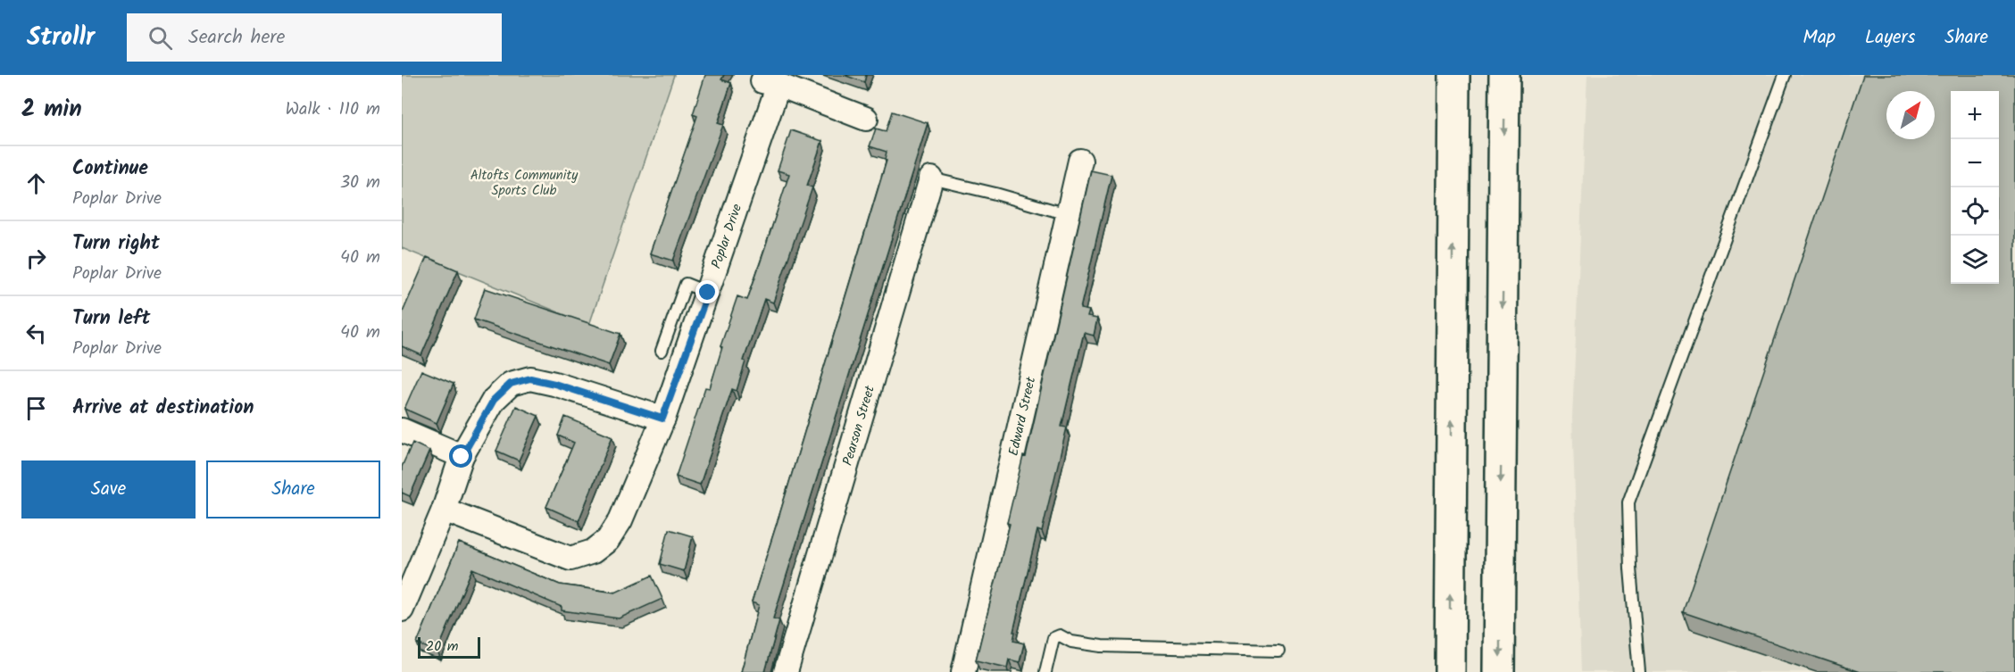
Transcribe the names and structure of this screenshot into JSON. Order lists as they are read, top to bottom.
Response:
{
  "streets": {
    "street": ["Poplar Drive", "Edward Street", "Pearson Street"]
  },
  "parks": ["Altofts Community Sports Club"],
  "scale_bar": "20 m",
  "north": "top right",
  "page": {
    "header": "Strollr",
    "search": "Search here",
    "nav": ["Map", "Layers", "Share"],
    "heading": ["2 min", "Walk · 110 m"],
    "map_buttons": ["+", "−"],
    "list": [
      ["Continue", "Poplar Drive", "30 m"],
      ["Turn right", "Poplar Drive", "40 m"],
      ["Turn left", "Poplar Drive", "40 m"],
      "Arrive at destination"
    ],
    "buttons": ["Save", "Share"],
    "scale": "20 m"
  }
}
